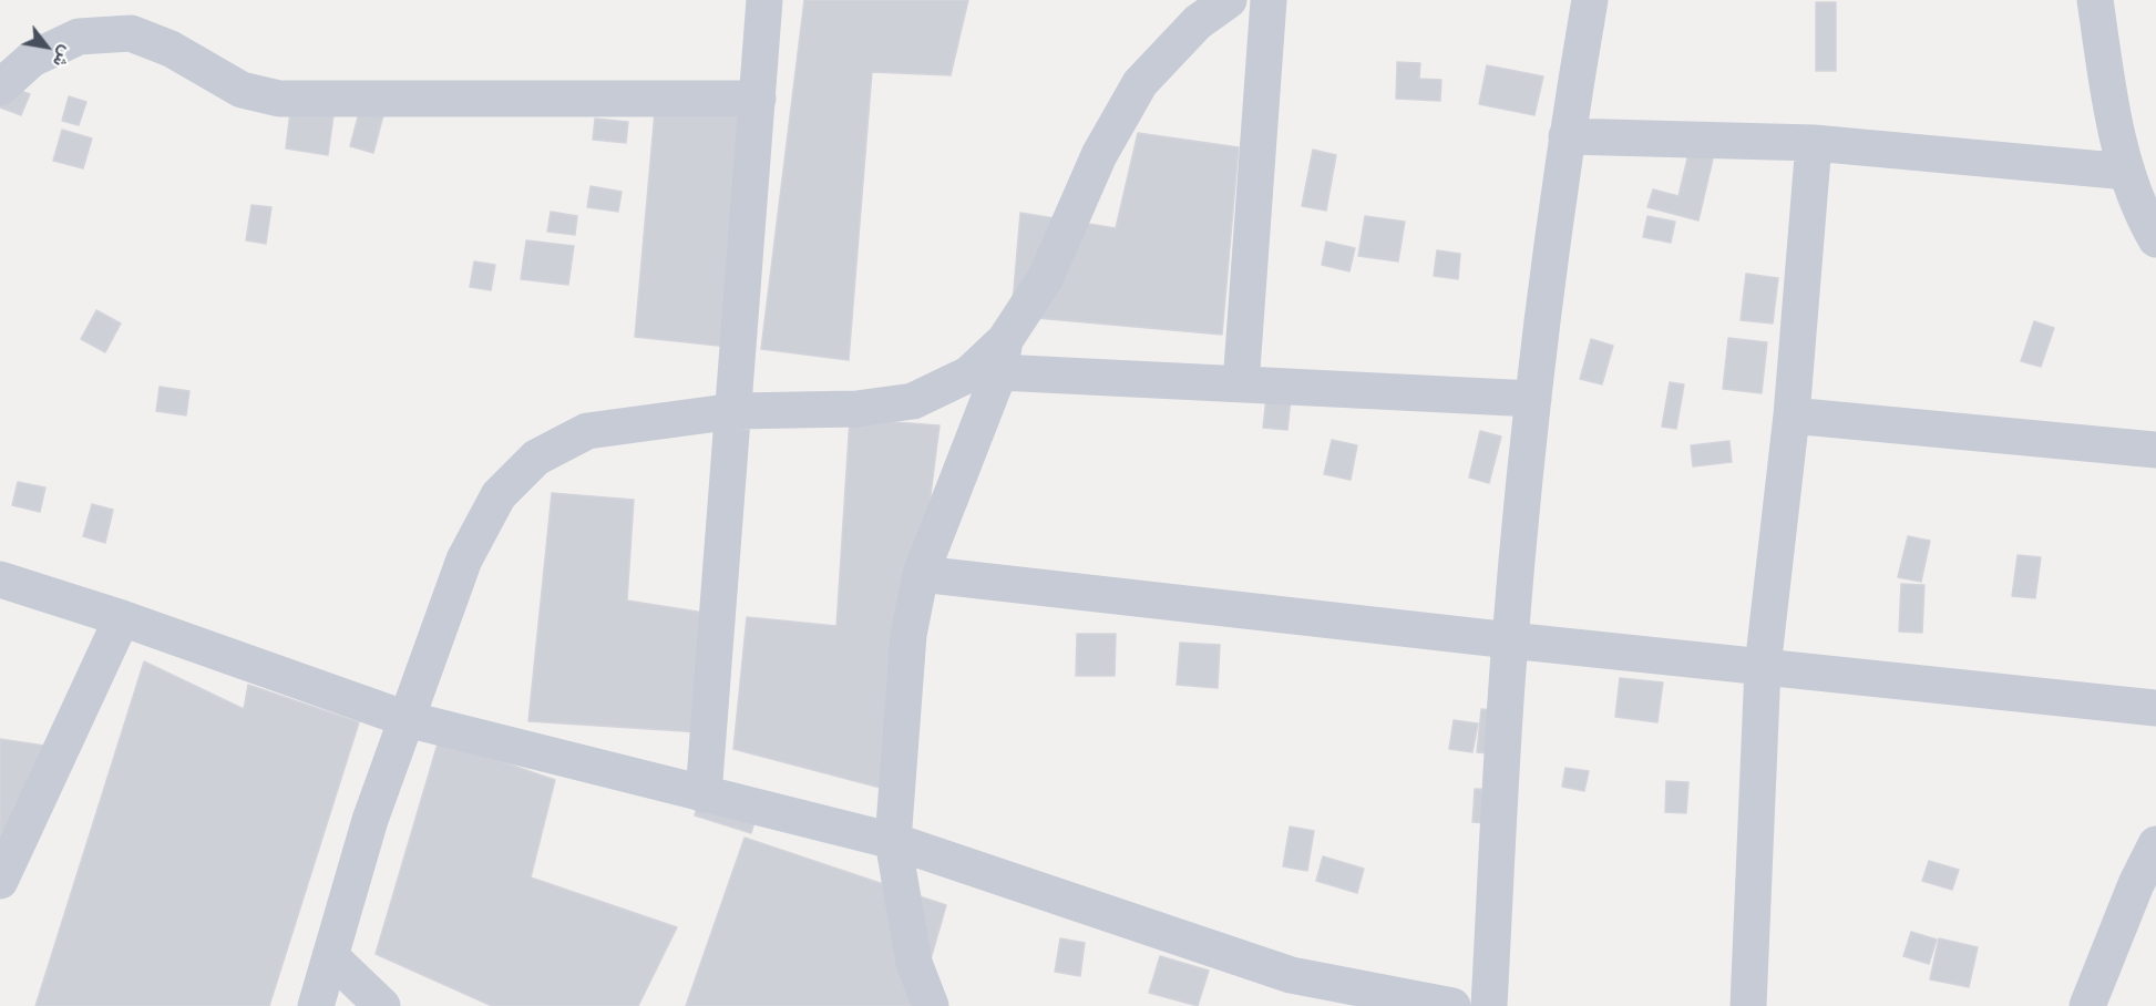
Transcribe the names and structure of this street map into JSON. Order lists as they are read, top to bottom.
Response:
{
  "north": "bottom right"
}
